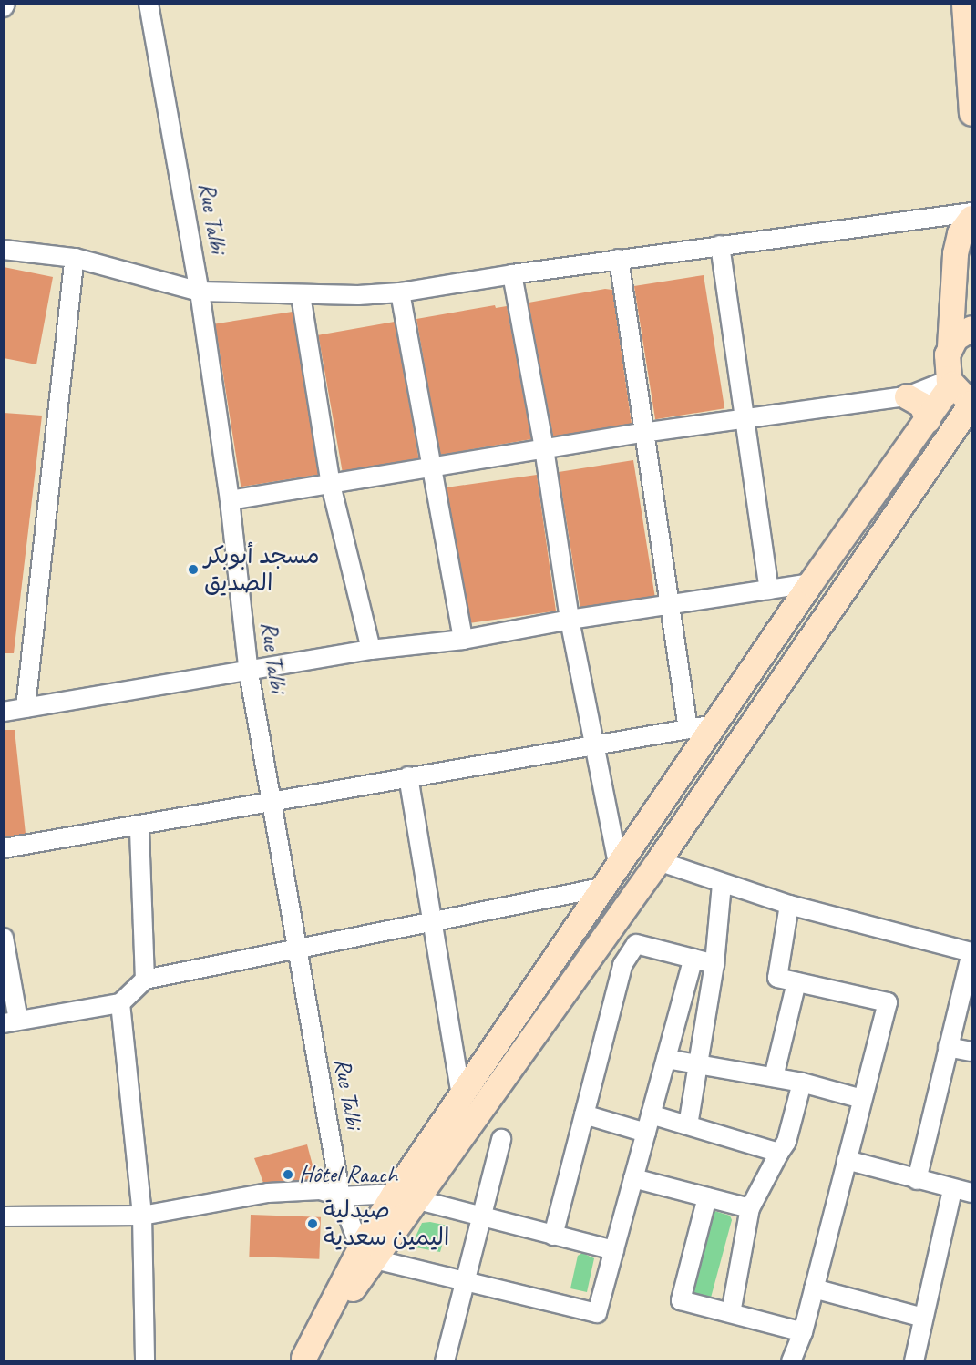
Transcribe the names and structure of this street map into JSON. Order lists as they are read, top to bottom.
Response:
{
  "streets": {
    "street": ["Rue Talbi"]
  },
  "places": ["مسجد أبوبكر الصديق", "Hôtel Raach", "صيدلية اليمين سعدية"]
}
